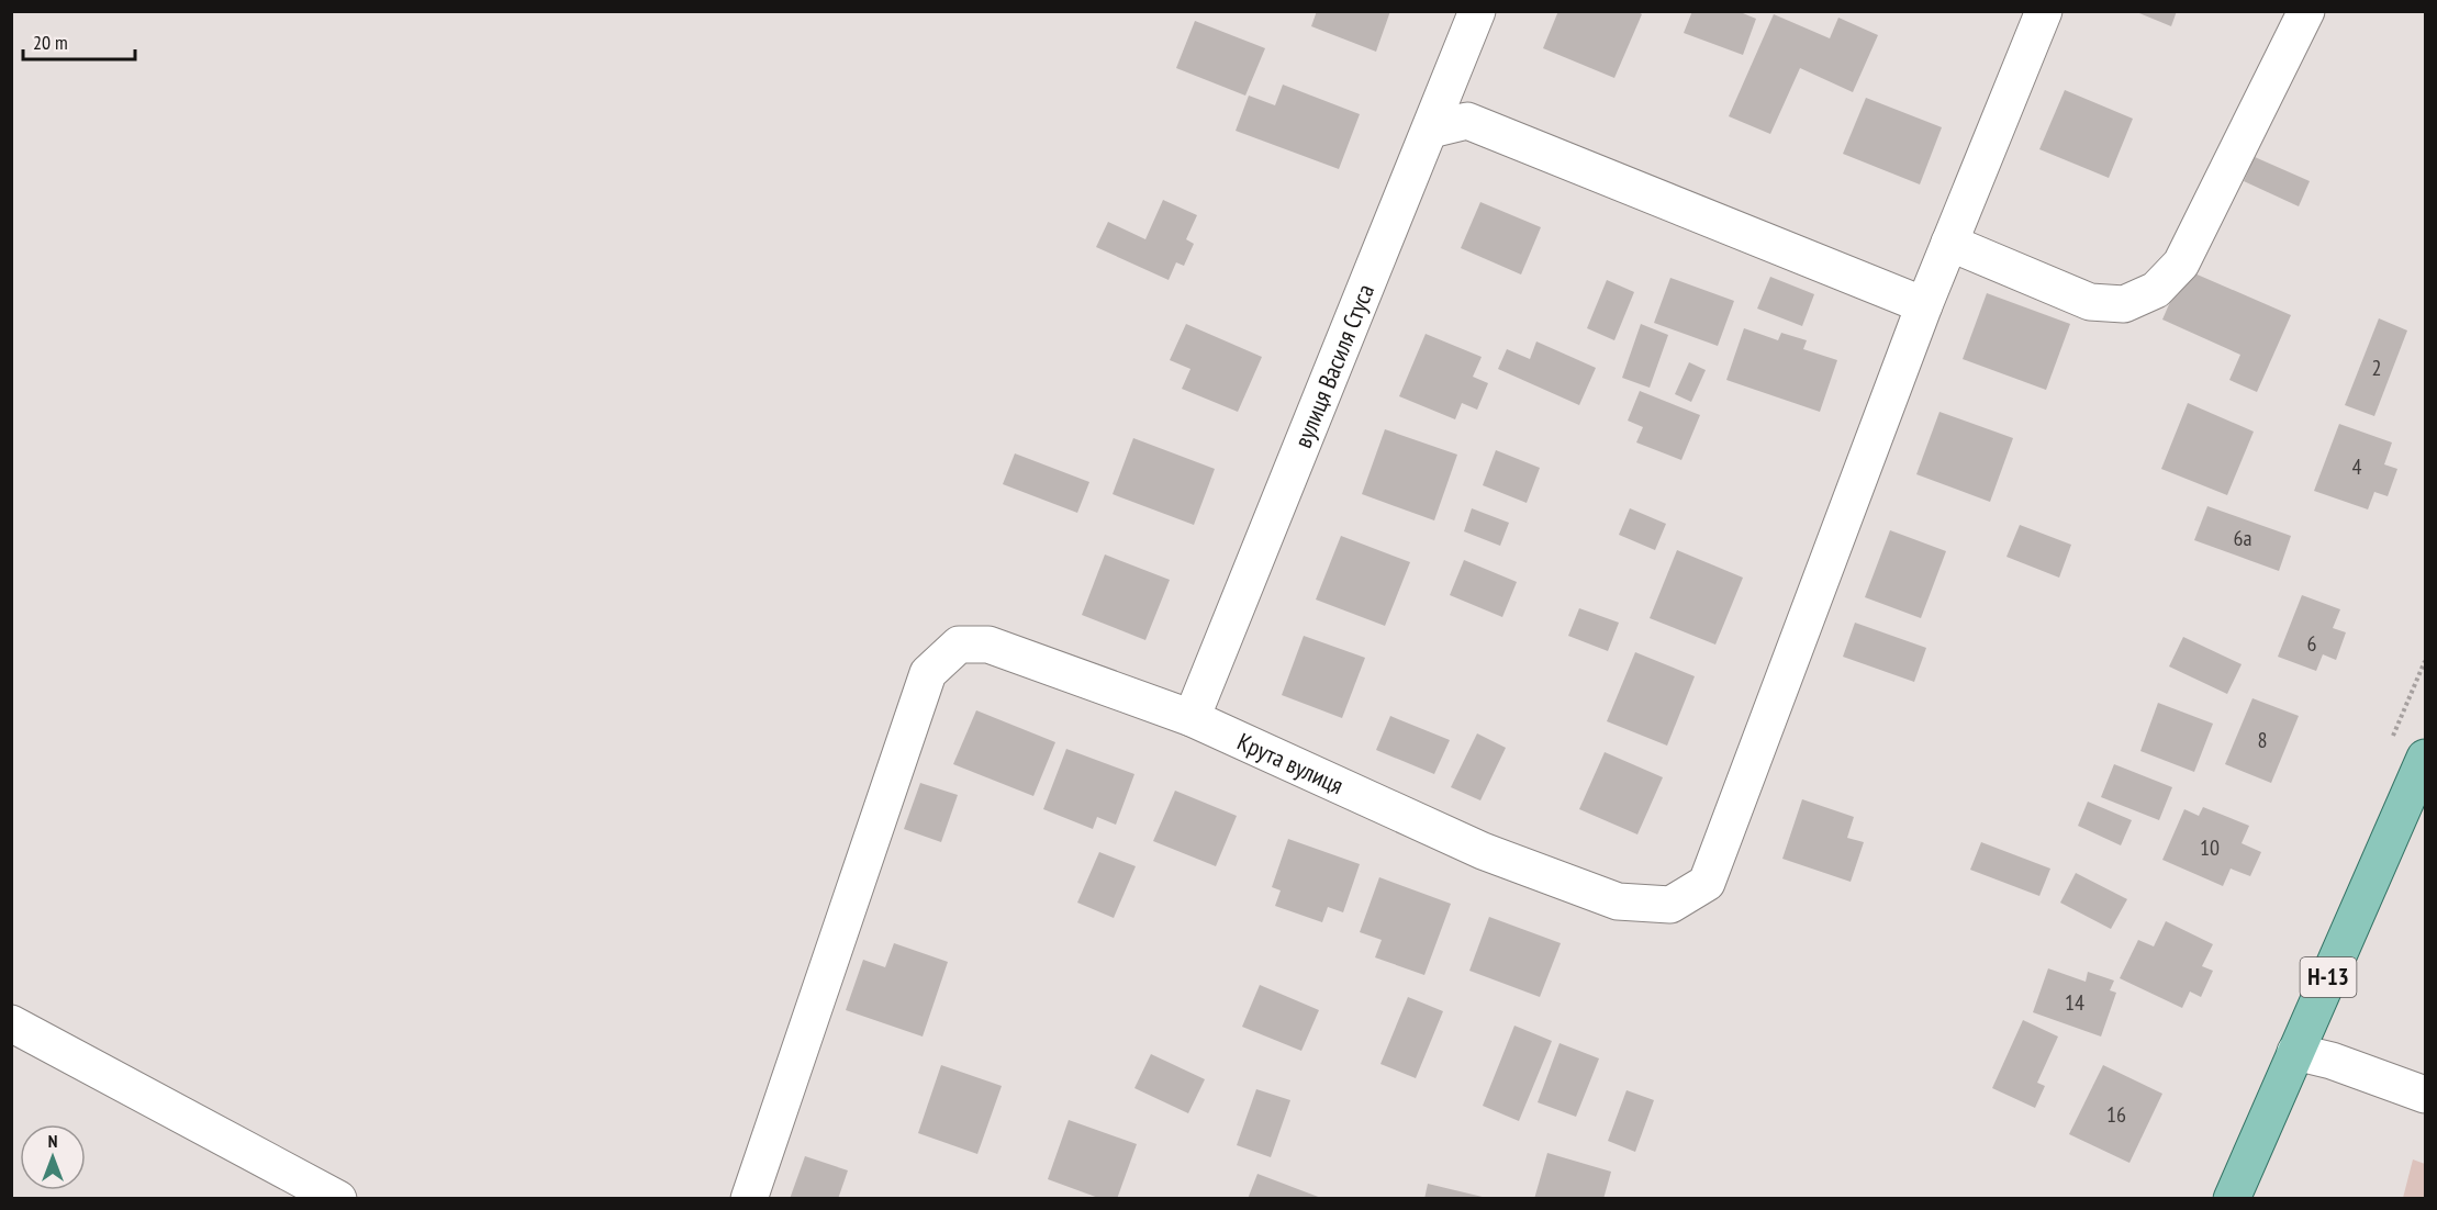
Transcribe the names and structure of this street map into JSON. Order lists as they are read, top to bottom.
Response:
{
  "streets": {
    "main road": ["Н-13"],
    "street": ["вулиця Василя Стуса", "Крута вулиця"]
  },
  "crossings": [
    ["вулиця Василя Стуса", "Крута вулиця"]
  ],
  "house_numbers": [
    "2",
    "4",
    "6a",
    "6",
    "8",
    "10",
    "14",
    "16"
  ],
  "scale_bar": "20 m",
  "north": "top"
}
